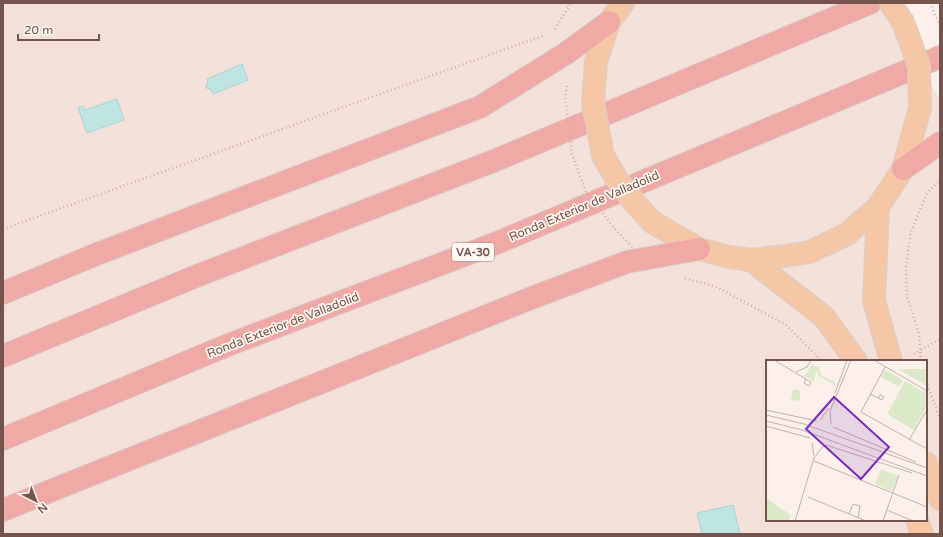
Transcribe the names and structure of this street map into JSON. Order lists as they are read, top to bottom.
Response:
{
  "streets": {
    "highway": ["Ronda Exterior de Valladolid", "VA-30"]
  },
  "scale_bar": "20 m",
  "north": "bottom right"
}
